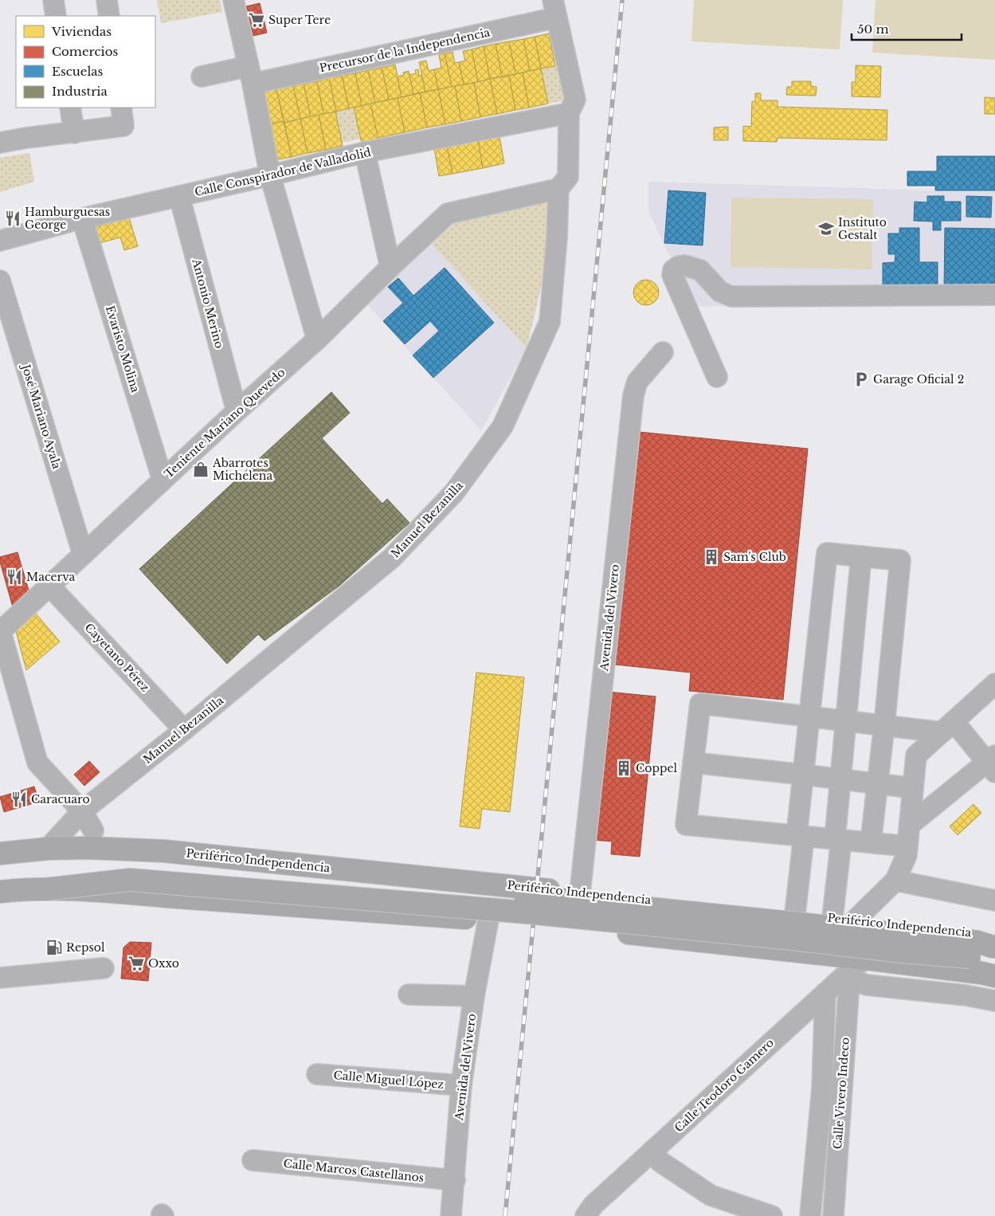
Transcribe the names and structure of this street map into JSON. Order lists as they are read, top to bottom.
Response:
{
  "streets": {
    "highway": ["Periférico Independencia"],
    "street": [
      "Precursor de la Independencia",
      "Calle Conspirador de Valladolid",
      "Antonio Merino",
      "Evaristo Molina",
      "José Mariano Ayala",
      "Teniente Mariano Quevedo",
      "Manuel Bezanilla",
      "Avenida del Vivero",
      "Cayetano Pérez",
      "Calle Miguel López",
      "Calle Teodoro Gamero",
      "Calle Vivero Indeco",
      "Calle Marcos Castellanos"
    ]
  },
  "crossings": [
    ["Precursor de la Independencia", "Manuel Bezanilla"],
    ["Calle Conspirador de Valladolid", "Antonio Merino"],
    ["Calle Conspirador de Valladolid", "Evaristo Molina"],
    ["Calle Conspirador de Valladolid", "Manuel Bezanilla"],
    ["Antonio Merino", "Teniente Mariano Quevedo"],
    ["Evaristo Molina", "Teniente Mariano Quevedo"],
    ["José Mariano Ayala", "Teniente Mariano Quevedo"],
    ["Teniente Mariano Quevedo", "Manuel Bezanilla"],
    ["Teniente Mariano Quevedo", "Cayetano Pérez"],
    ["Manuel Bezanilla", "Cayetano Pérez"],
    ["Avenida del Vivero", "Periférico Independencia"],
    ["Avenida del Vivero", "Calle Miguel López"],
    ["Avenida del Vivero", "Calle Marcos Castellanos"],
    ["Periférico Independencia", "Calle Teodoro Gamero"],
    ["Periférico Independencia", "Calle Vivero Indeco"],
    ["Calle Teodoro Gamero", "Calle Vivero Indeco"]
  ],
  "places": {
    "supermarket": ["Super Tere", "Oxxo"],
    "restaurant": ["Hamburguesas George", "Macerva", "Caracuaro"],
    "school or university": ["Instituto Gestalt"],
    "parking": ["Garage Oficial 2"],
    "shop": ["Abarrotes Michelena"],
    "building": ["Sam's Club", "Coppel"],
    "fuel station": ["Repsol"]
  },
  "legend": [
    "Viviendas",
    "Comercios",
    "Escuelas",
    "Industria"
  ],
  "scale_bar": "50 m"
}
